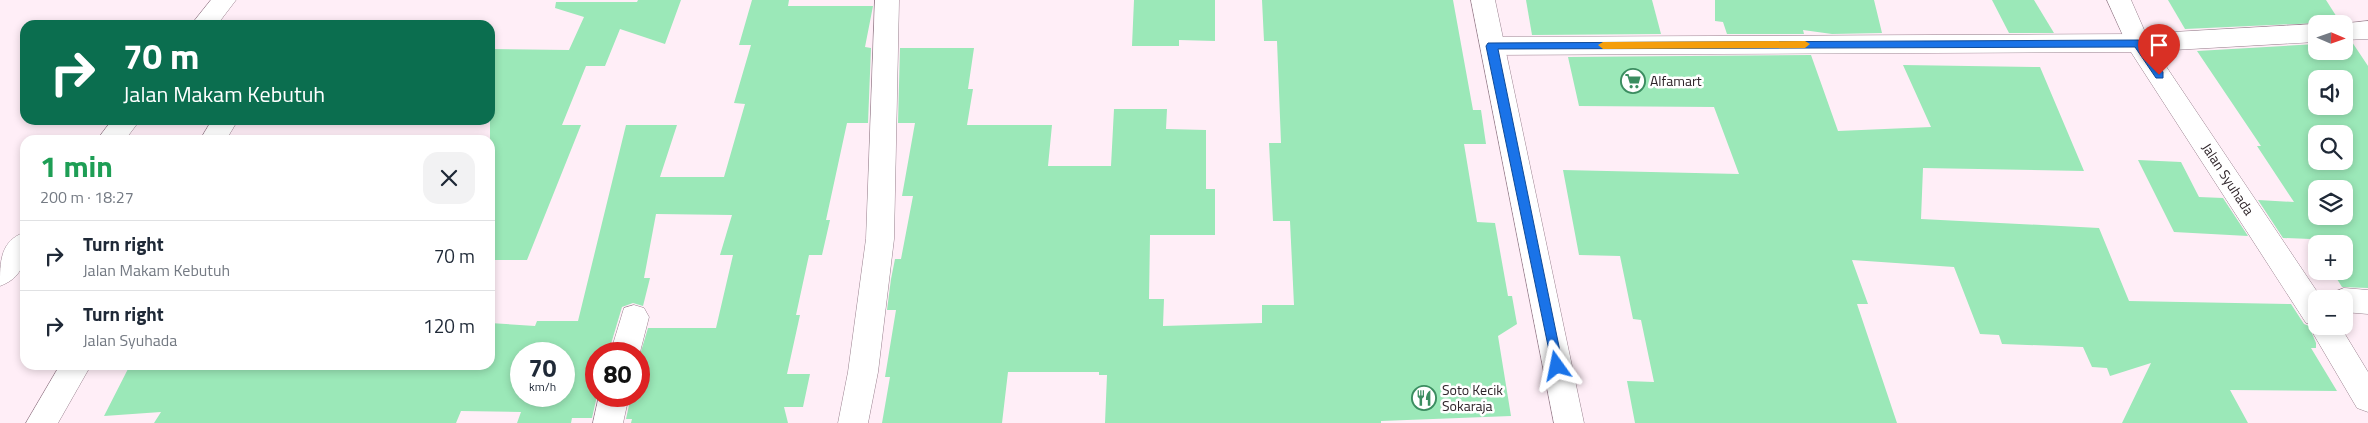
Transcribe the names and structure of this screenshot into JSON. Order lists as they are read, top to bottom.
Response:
{
  "streets": {
    "main road": ["Jalan Syuhada"]
  },
  "places": {
    "supermarket": ["Alfamart"],
    "restaurant": ["Soto Kecik Sokaraja"]
  },
  "north": "right",
  "page": {
    "map_buttons": ["+", "−"],
    "turn": ["70 m", "Jalan Makam Kebutuh"],
    "heading": ["1 min", "200 m · 18:27"],
    "list": [
      {
        "name": "Turn right",
        "note": "Jalan Makam Kebutuh",
        "value": "70 m"
      },
      {
        "name": "Turn right",
        "note": "Jalan Syuhada",
        "value": "120 m"
      }
    ],
    "speed": "70 km/h",
    "limit": "80"
  }
}
